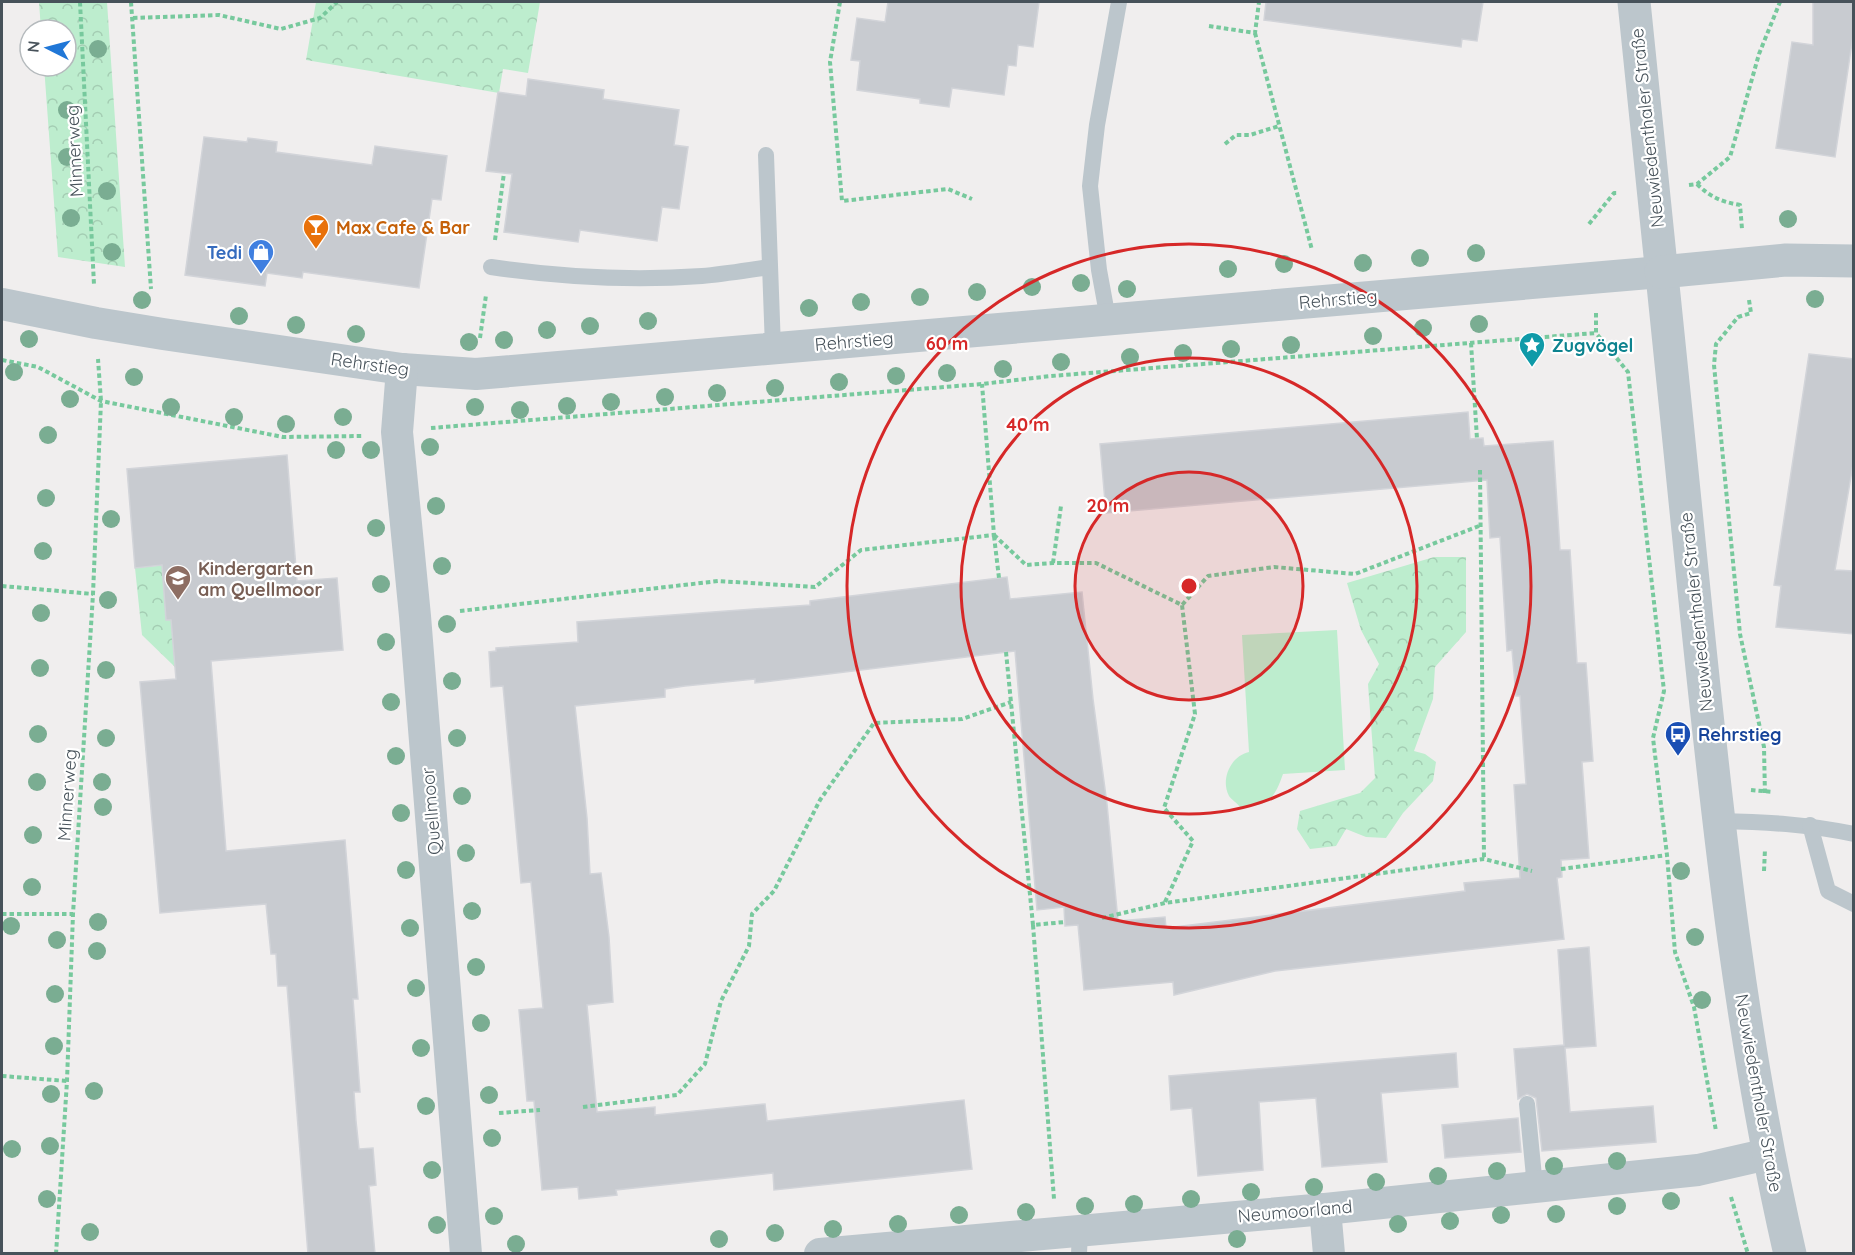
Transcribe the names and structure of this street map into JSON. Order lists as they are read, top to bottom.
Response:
{
  "streets": {
    "street": [
      "Neuwiedenthaler Straße",
      "Rehrstieg",
      "Quellmoor",
      "Neumoorland"
    ],
    "path": ["Minnerweg"]
  },
  "crossings": [
    ["Neuwiedenthaler Straße", "Rehrstieg"],
    ["Neuwiedenthaler Straße", "Neumoorland"],
    ["Rehrstieg", "Quellmoor"]
  ],
  "places": {
    "bar": ["Max Cafe & Bar"],
    "shop": ["Tedi"],
    "place": ["Zugvögel"],
    "school or university": ["Kindergarten am Quellmoor"],
    "bus stop": ["Rehrstieg"]
  },
  "north": "left",
  "rings": ["60 m", "40 m", "20 m"]
}
